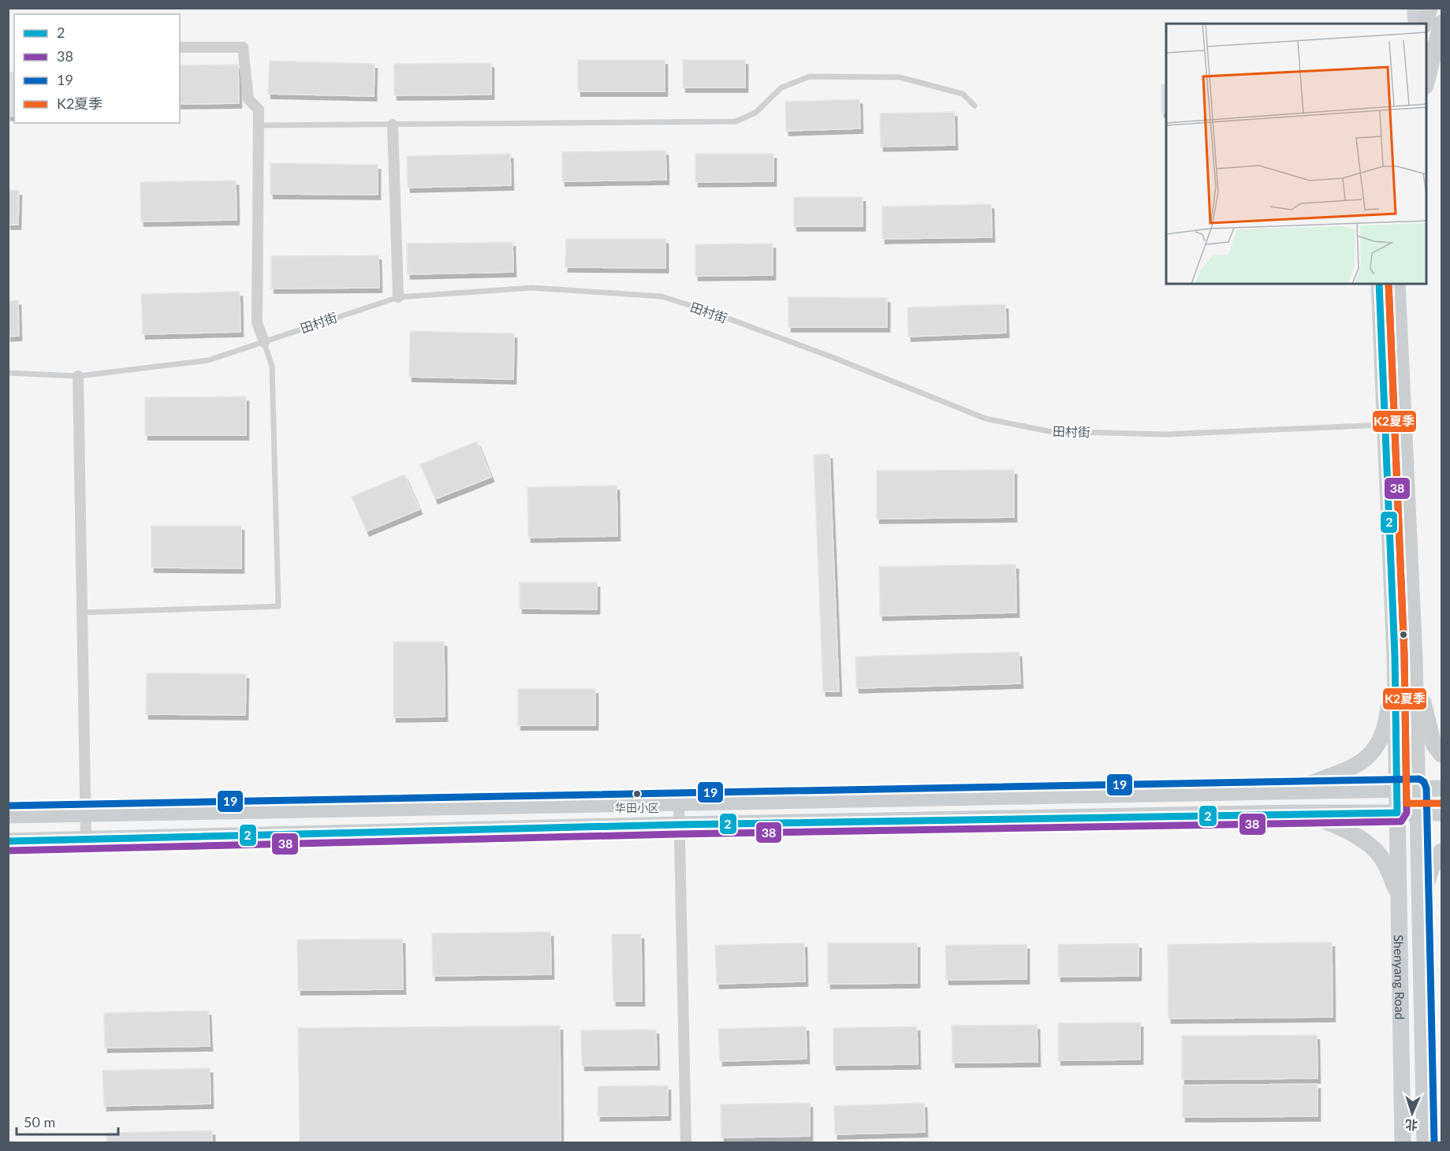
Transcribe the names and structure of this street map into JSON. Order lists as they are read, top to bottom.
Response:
{
  "streets": {
    "main road": ["Shenyang Road"],
    "lane": ["田村街"]
  },
  "places": ["华田小区"],
  "lines": [
    "transit line 2",
    "transit line 38",
    "transit line K2夏季",
    "transit line 19"
  ],
  "legend": [
    "2",
    "38",
    "19",
    "K2夏季"
  ],
  "scale_bar": "50 m",
  "north": "bottom"
}
